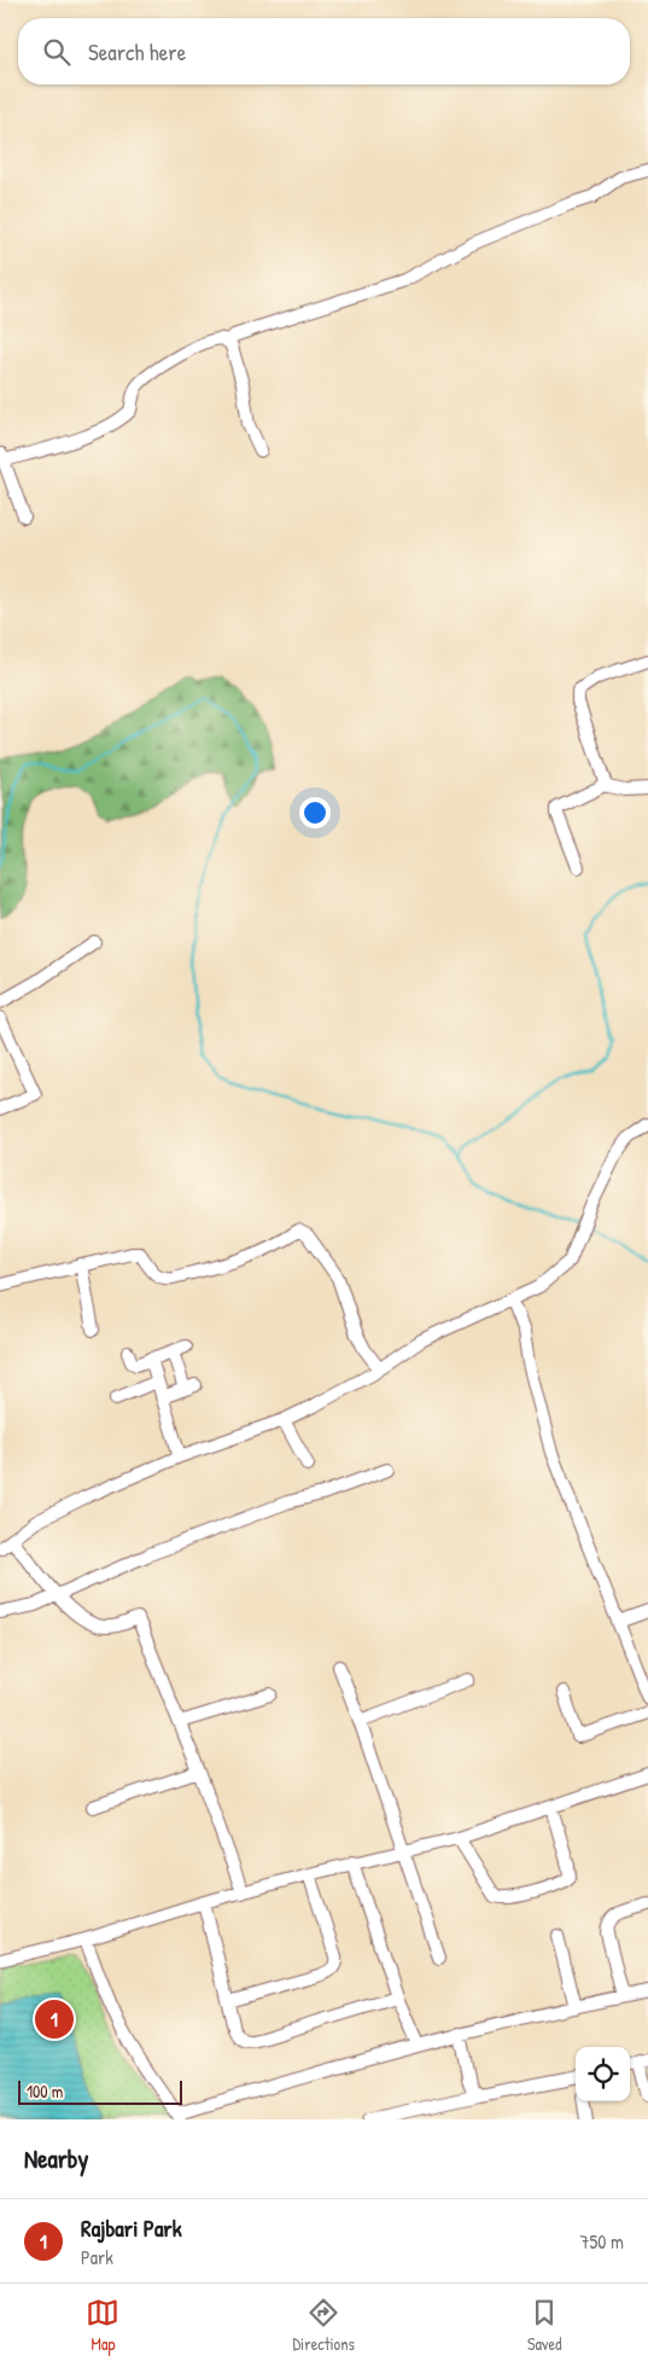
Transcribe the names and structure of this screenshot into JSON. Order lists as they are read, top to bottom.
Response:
{
  "scale_bar": "100 m",
  "page": {
    "search": "Search here",
    "pins": "1",
    "scale": "100 m",
    "heading": "Nearby",
    "list": [
      {
        "mark": "1",
        "name": "Rajbari Park",
        "note": "Park",
        "value": "750 m"
      }
    ],
    "nav": ["Map", "Directions", "Saved"]
  }
}
